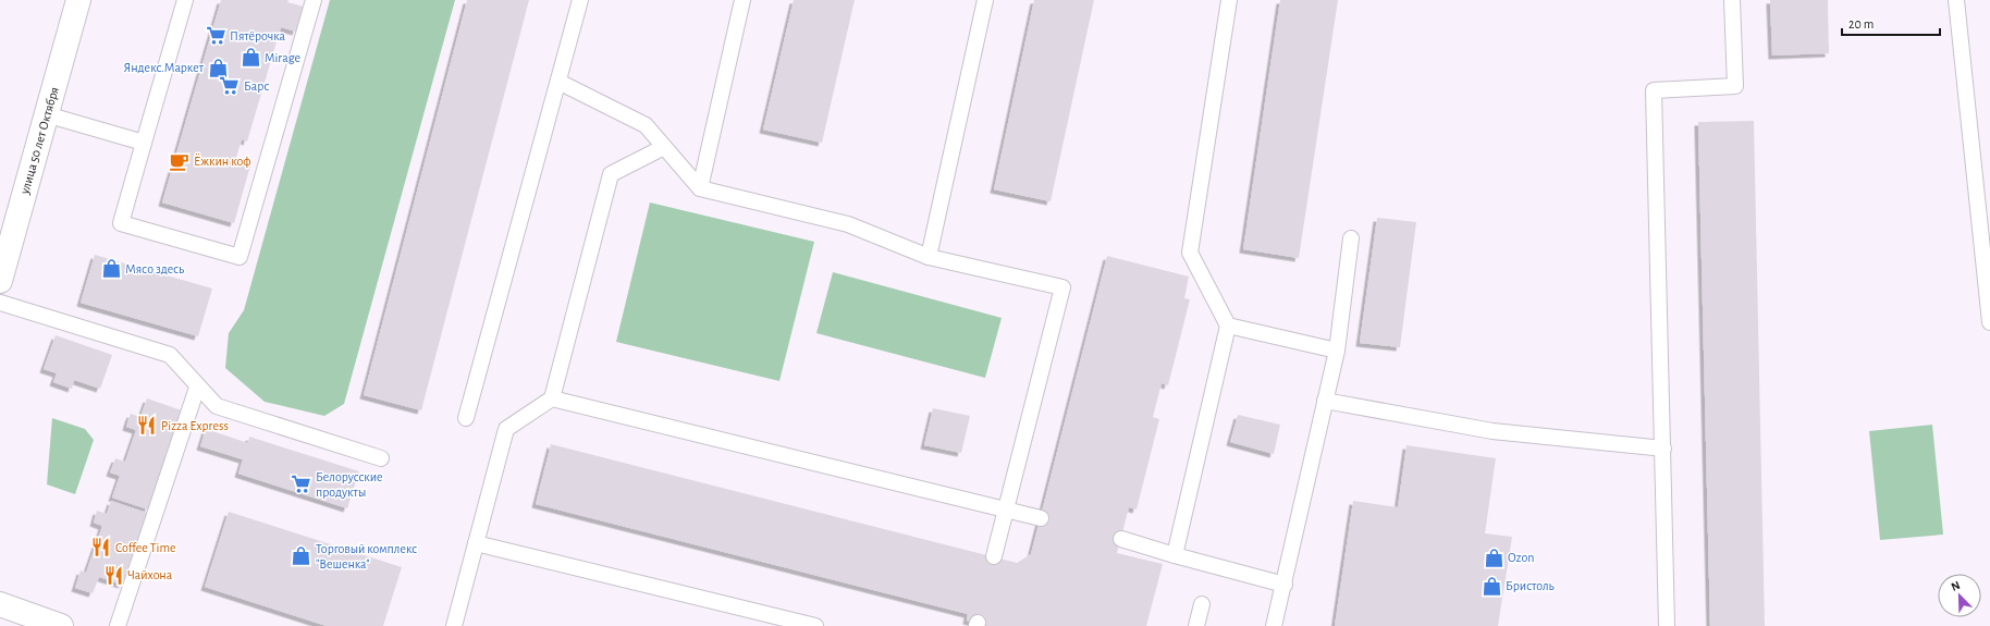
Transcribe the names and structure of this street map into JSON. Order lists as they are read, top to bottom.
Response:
{
  "streets": {
    "street": ["улица 50 лет Октября"]
  },
  "places": {
    "supermarket": ["Пятёрочка", "Барс", "Белорусские продукты"],
    "shop": [
      "Mirage",
      "Яндекс.Маркет",
      "Мясо здесь",
      "Торговый комплекс \"Вешенка\"",
      "Ozon",
      "Бристоль"
    ],
    "cafe": ["Ёжкин коф"],
    "restaurant": ["Pizza Express", "Coffee Time", "Чайхона"]
  },
  "scale_bar": "20 m",
  "north": "top left"
}
